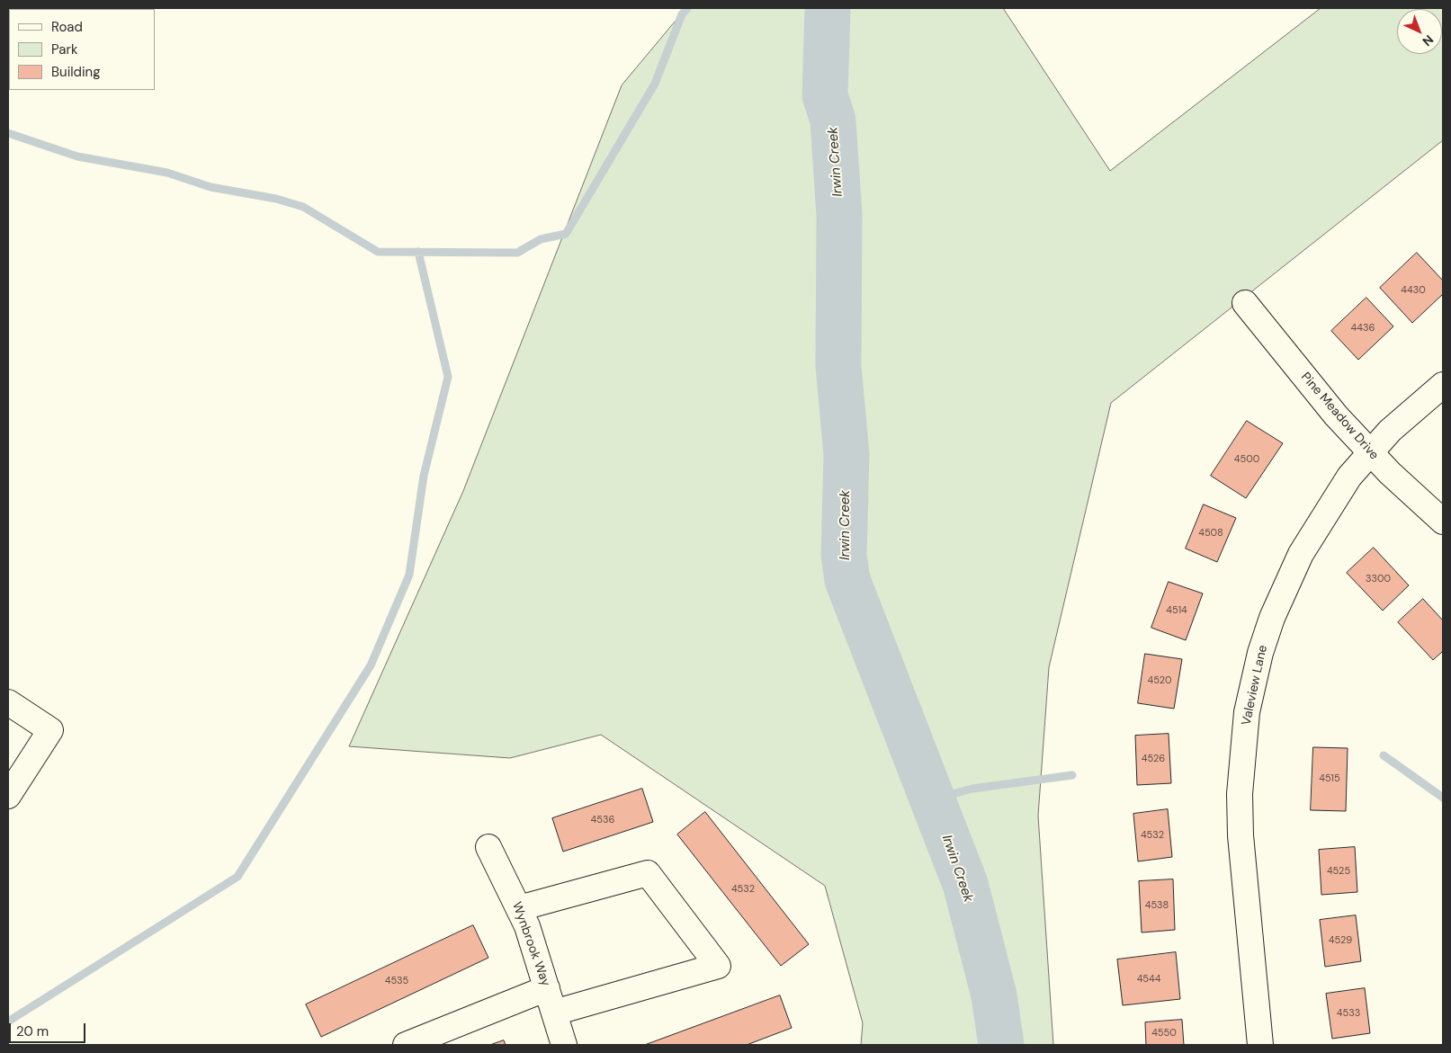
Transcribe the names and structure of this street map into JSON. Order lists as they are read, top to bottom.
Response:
{
  "streets": {
    "street": ["Pine Meadow Drive", "Valeview Lane", "Wynbrook Way"]
  },
  "crossings": [
    ["Pine Meadow Drive", "Valeview Lane"]
  ],
  "water": ["Irwin Creek"],
  "house_numbers": [
    "4430",
    "4436",
    "4500",
    "4508",
    "3300",
    "4514",
    "4520",
    "4526",
    "4515",
    "4536",
    "4532",
    "4525",
    "4532",
    "4538",
    "4529",
    "4544",
    "4535",
    "4533",
    "4550"
  ],
  "legend": ["Road", "Park", "Building"],
  "scale_bar": "20 m",
  "north": "bottom right"
}
